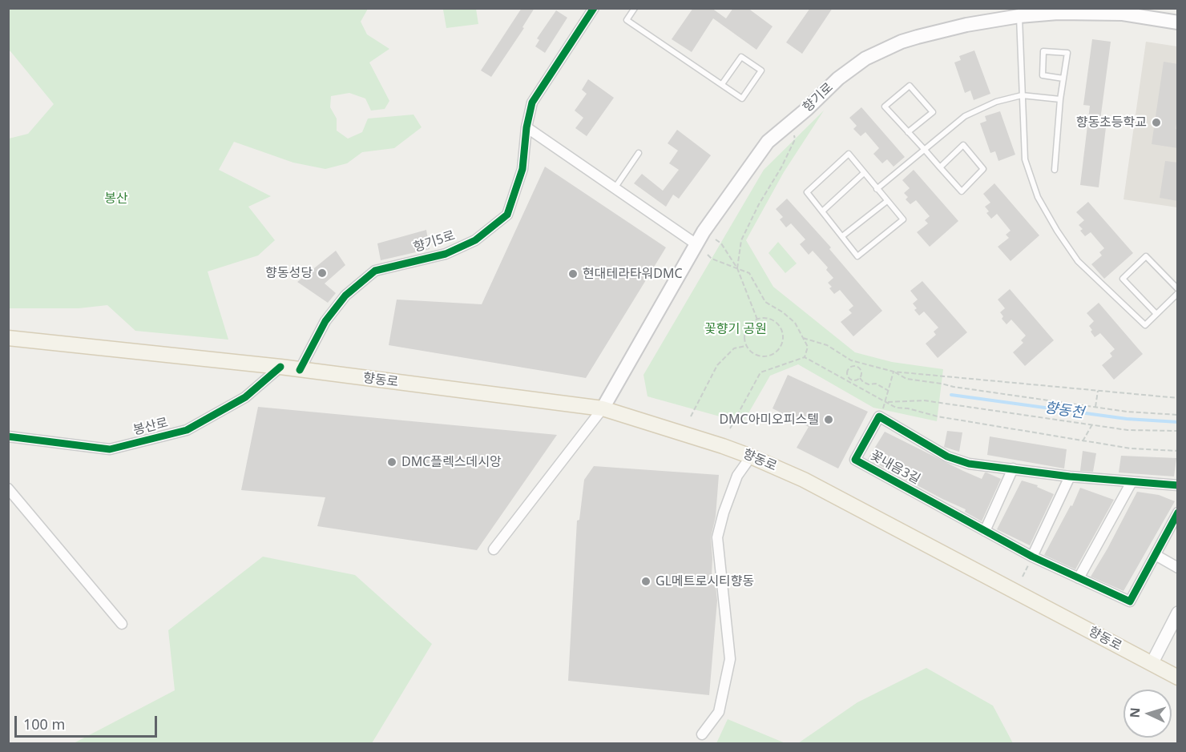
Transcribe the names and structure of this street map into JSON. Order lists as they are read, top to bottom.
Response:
{
  "streets": {
    "main road": ["향기로", "향동로"],
    "street": ["향기5로", "봉산로", "꽃내음3길"]
  },
  "crossings": [
    ["향기로", "향동로"],
    ["향기5로", "향동로"]
  ],
  "water": ["향동천"],
  "parks": ["봉산", "꽃향기 공원"],
  "places": [
    "향동초등학교",
    "향동성당",
    "현대테라타워DMC",
    "DMC아미오피스텔",
    "DMC플렉스데시앙",
    "GL메트로시티향동"
  ],
  "scale_bar": "100 m",
  "north": "left"
}
